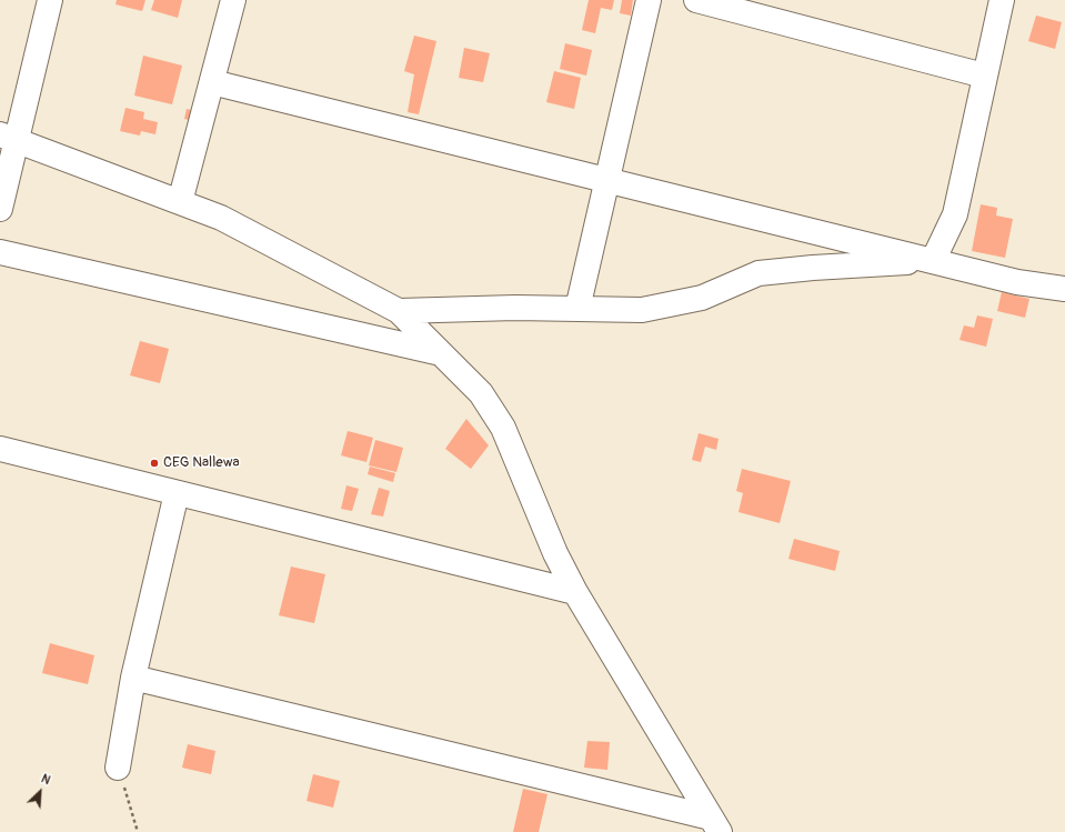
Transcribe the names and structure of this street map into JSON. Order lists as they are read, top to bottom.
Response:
{
  "places": ["CEG Nallewa"],
  "north": "top right"
}
